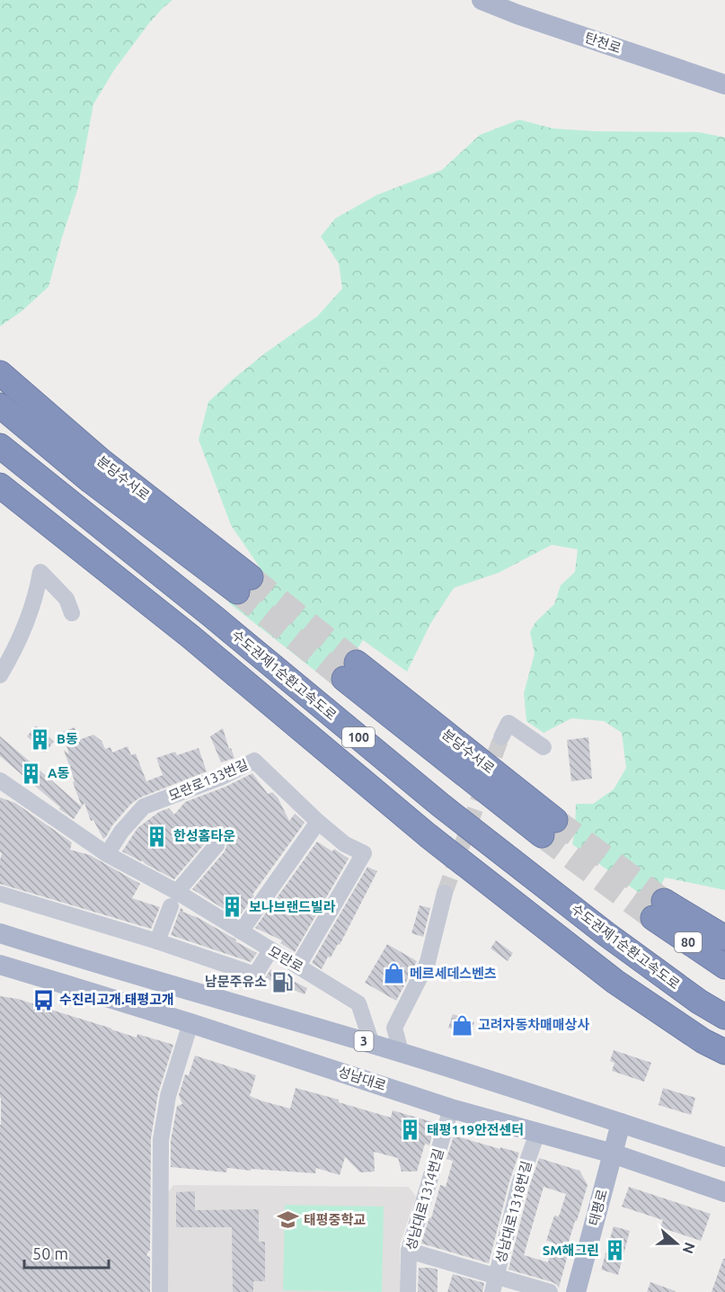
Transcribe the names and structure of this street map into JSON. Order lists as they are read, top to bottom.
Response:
{
  "streets": {
    "highway": [
      "분당수서로",
      "수도권제1순환고속도로",
      "100",
      "80"
    ],
    "main road": [
      "탄천로",
      "3",
      "성남대로",
      "태평로"
    ],
    "street": [
      "모란로133번길",
      "모란로",
      "성남대로1314번길",
      "성남대로1318번길"
    ]
  },
  "crossings": [
    ["모란로133번길", "모란로"],
    ["모란로", "3"],
    ["3", "태평로"],
    ["성남대로", "성남대로1314번길"],
    ["성남대로", "태평로"],
    ["성남대로", "성남대로1318번길"]
  ],
  "places": {
    "building": [
      "B동",
      "A동",
      "한성홈타운",
      "보나브랜드빌라",
      "태평119안전센터",
      "SM해그린"
    ],
    "shop": ["메르세데스벤츠", "고려자동차매매상사"],
    "fuel station": ["남문주유소"],
    "bus stop": ["수진리고개.태평고개"],
    "school or university": ["태평중학교"]
  },
  "scale_bar": "50 m",
  "north": "right"
}
